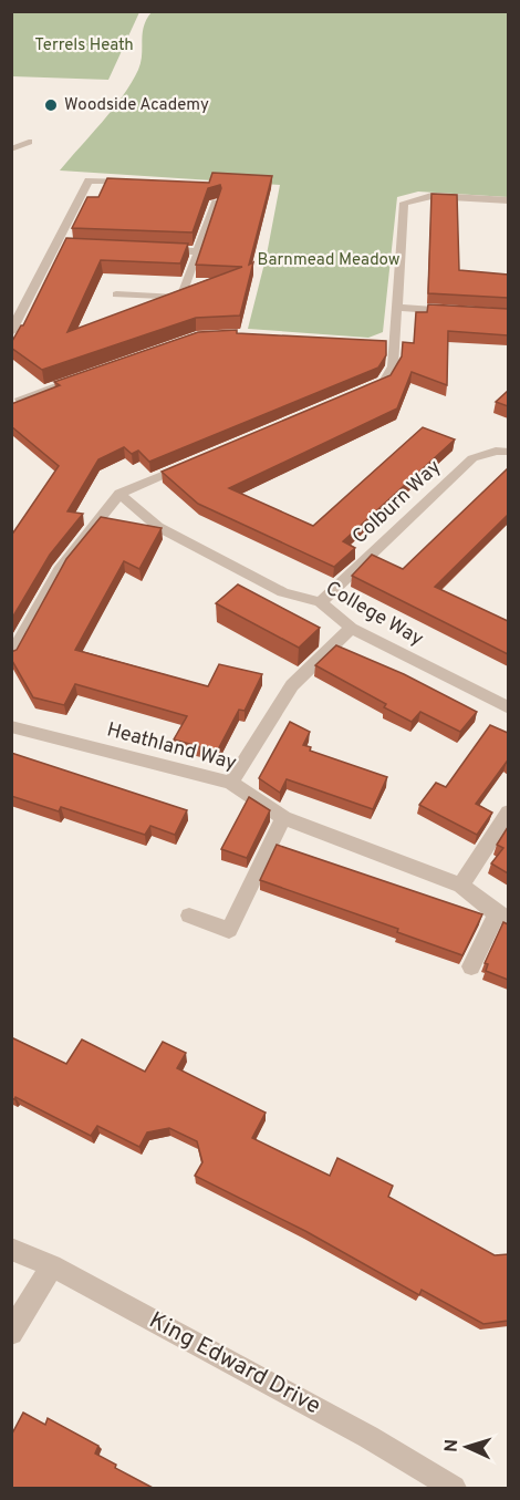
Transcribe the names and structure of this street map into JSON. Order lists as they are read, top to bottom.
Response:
{
  "streets": {
    "street": [
      "Colburn Way",
      "College Way",
      "Heathland Way",
      "King Edward Drive"
    ]
  },
  "crossings": [
    ["Colburn Way", "College Way"]
  ],
  "parks": ["Terrels Heath", "Barnmead Meadow"],
  "places": ["Woodside Academy"],
  "north": "left"
}
